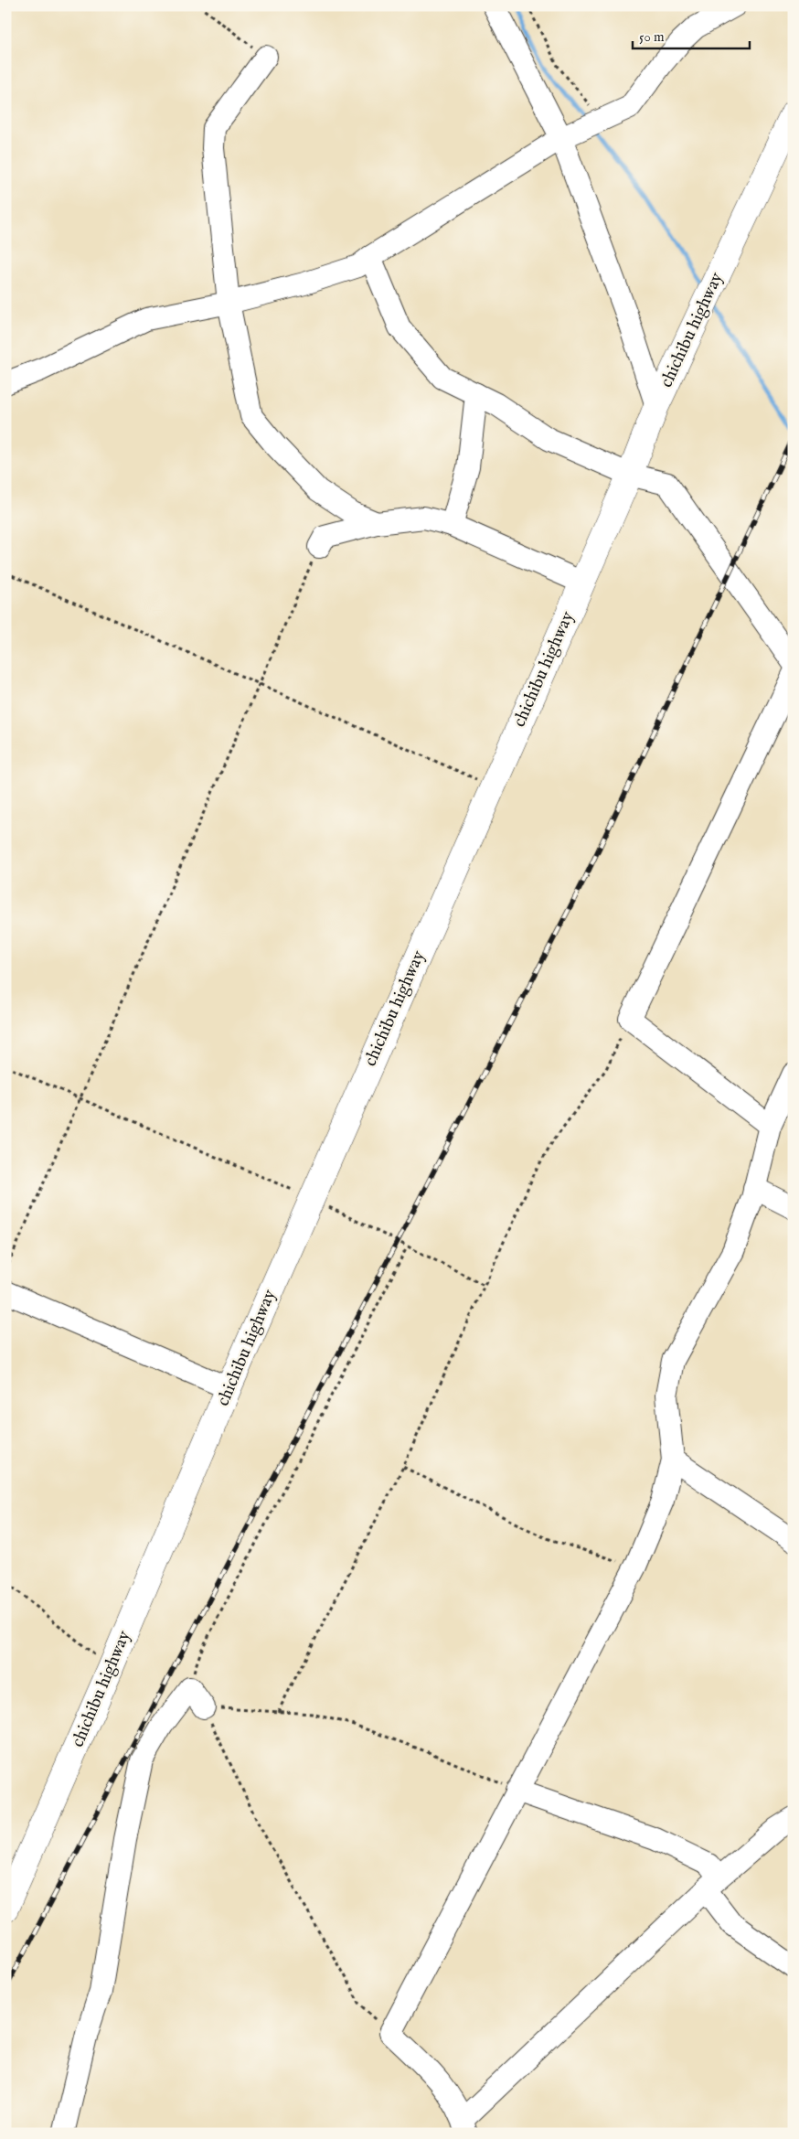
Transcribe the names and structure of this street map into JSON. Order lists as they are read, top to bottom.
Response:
{
  "streets": {
    "highway": ["chichibu highway"]
  },
  "scale_bar": "50 m"
}
